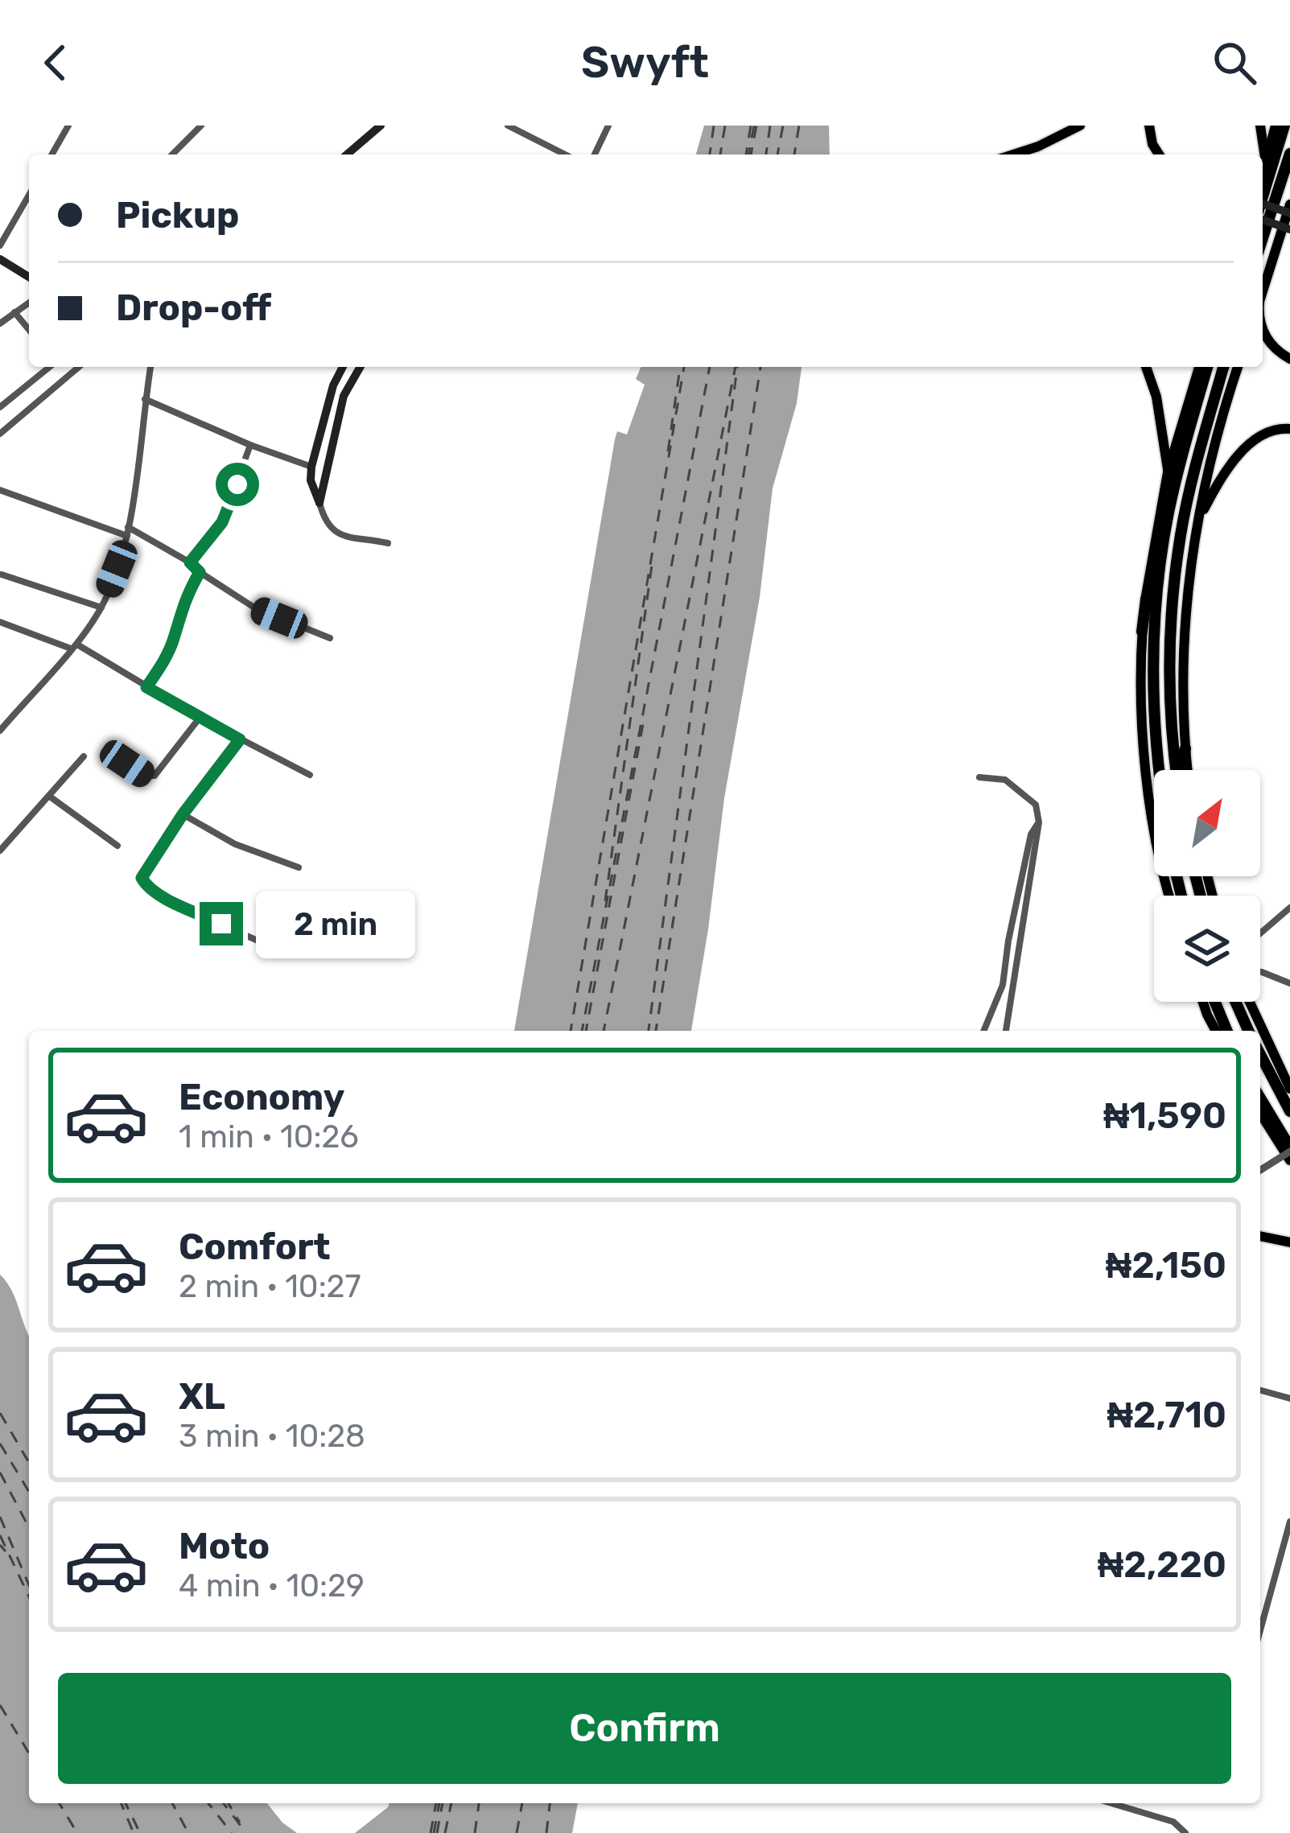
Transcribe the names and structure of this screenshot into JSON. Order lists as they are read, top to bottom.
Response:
{
  "north": "top right",
  "page": {
    "header": "Swyft",
    "banner": ["Pickup", "Drop-off"],
    "bubble": "2 min",
    "list": [
      {
        "name": "Economy",
        "note": "1 min · 10:26",
        "value": "₦1,590"
      },
      {
        "name": "Comfort",
        "note": "2 min · 10:27",
        "value": "₦2,150"
      },
      {
        "name": "XL",
        "note": "3 min · 10:28",
        "value": "₦2,710"
      },
      {
        "name": "Moto",
        "note": "4 min · 10:29",
        "value": "₦2,220"
      }
    ],
    "buttons": "Confirm"
  }
}
